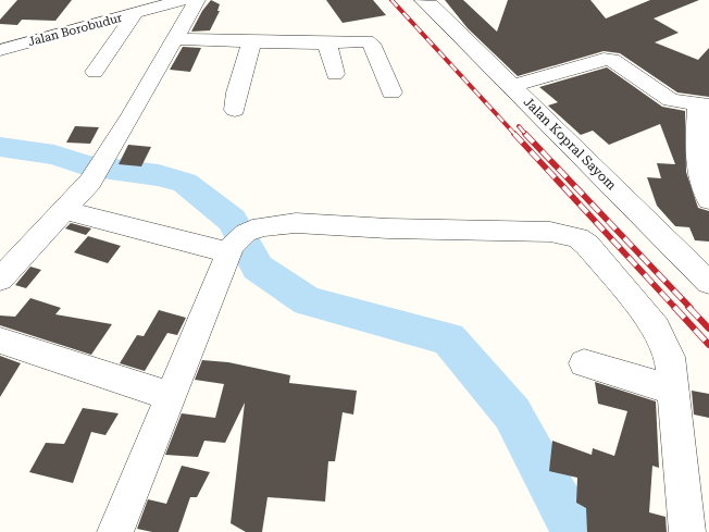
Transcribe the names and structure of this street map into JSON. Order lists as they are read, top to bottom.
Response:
{
  "streets": {
    "street": ["Jalan Borobudur", "Jalan Kopral Sayom"]
  }
}
